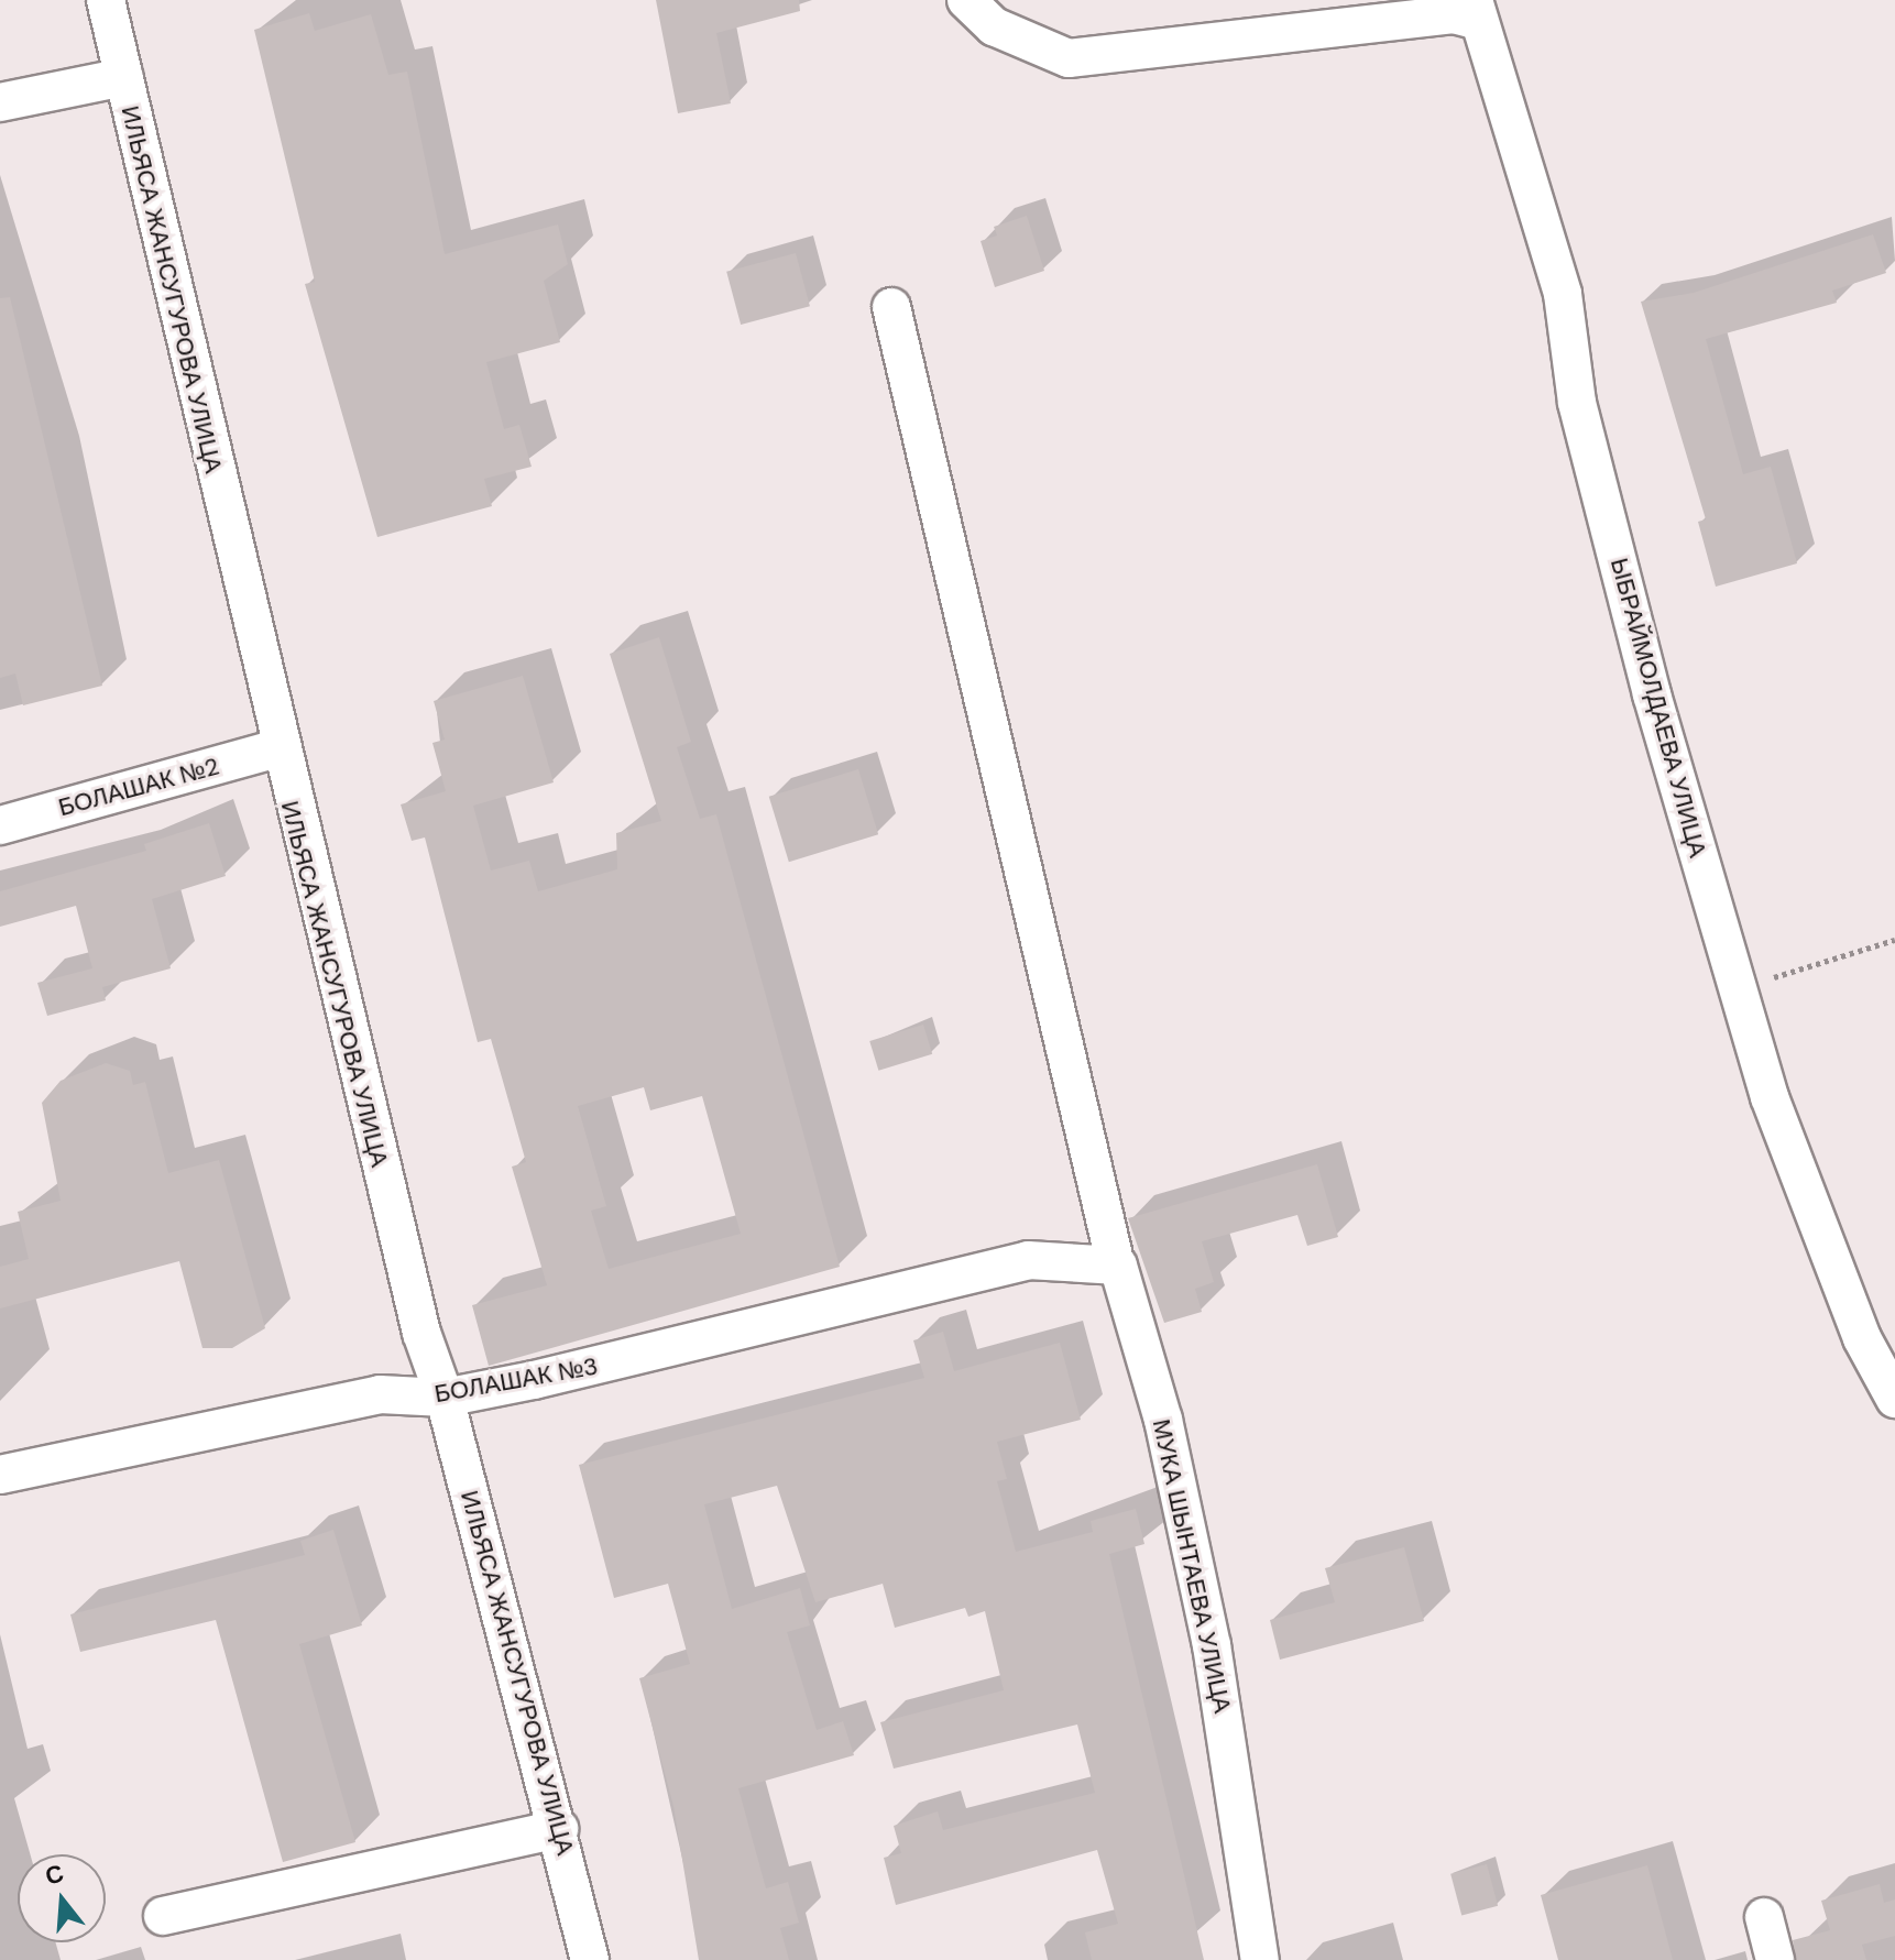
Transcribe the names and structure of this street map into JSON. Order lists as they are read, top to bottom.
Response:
{
  "streets": {
    "street": [
      "ИЛЬЯСА ЖАНСУГУРОВА УЛИЦА",
      "ЫБРАЙМОЛДАЕВА УЛИЦА",
      "БОЛАШАК №2",
      "БОЛАШАК №3",
      "МУКА ШЫНТАЕВА УЛИЦА"
    ]
  },
  "crossings": [
    ["ИЛЬЯСА ЖАНСУГУРОВА УЛИЦА", "БОЛАШАК №2"],
    ["ИЛЬЯСА ЖАНСУГУРОВА УЛИЦА", "БОЛАШАК №3"],
    ["БОЛАШАК №3", "МУКА ШЫНТАЕВА УЛИЦА"]
  ],
  "north": "top"
}
